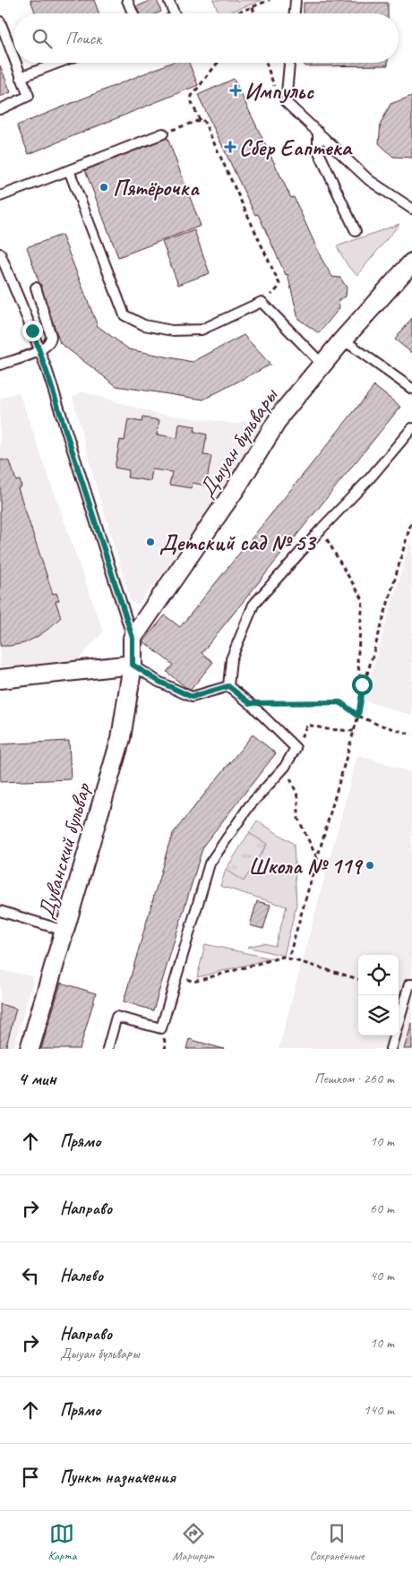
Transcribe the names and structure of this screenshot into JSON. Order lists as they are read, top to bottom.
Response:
{
  "streets": {
    "street": ["Дыуан бульвары", "Дуванский бульвар"]
  },
  "places": {
    "health": ["Импульс", "Сбер Еаптека"],
    "other": ["Пятёрочка", "Детский сад № 53", "Школа № 119"]
  },
  "page": {
    "search": "Поиск",
    "heading": ["4 мин", "Пешком · 260 m"],
    "list": [
      ["Прямо", "10 m"],
      ["Направо", "60 m"],
      ["Налево", "40 m"],
      ["Направо", "Дыуан бульвары", "10 m"],
      ["Прямо", "140 m"],
      "Пункт назначения"
    ],
    "nav": ["Карта", "Маршрут", "Сохранённые"]
  }
}
